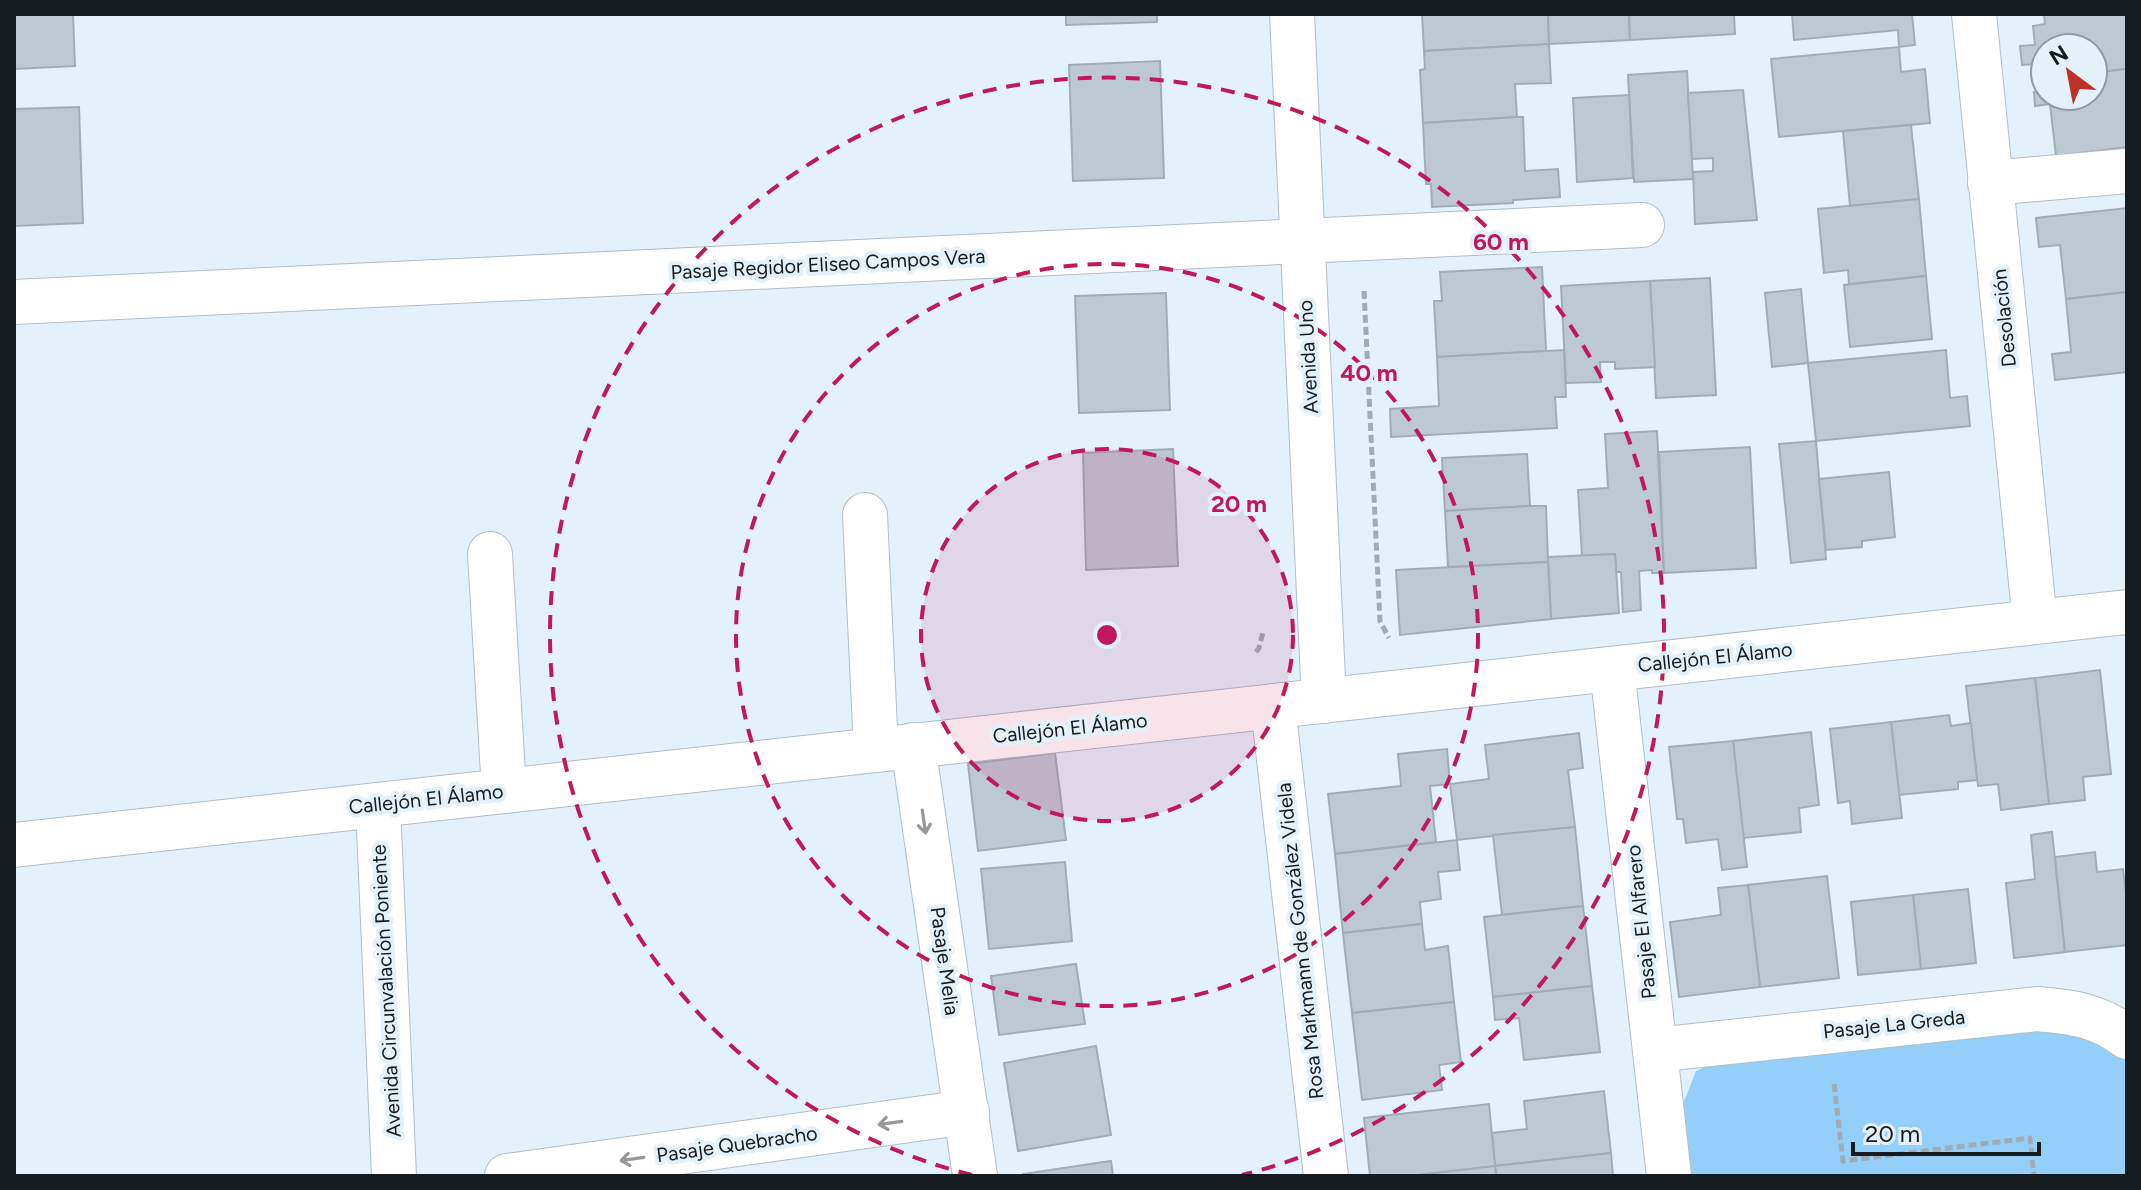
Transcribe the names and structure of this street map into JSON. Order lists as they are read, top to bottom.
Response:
{
  "streets": {
    "street": [
      "Pasaje Regidor Eliseo Campos Vera",
      "Desolación",
      "Avenida Uno",
      "Callejón El Álamo",
      "Pasaje El Alfarero",
      "Rosa Markmann de González Videla",
      "Pasaje Melia",
      "Avenida Circunvalación Poniente",
      "Pasaje La Greda",
      "Pasaje Quebracho"
    ]
  },
  "crossings": [
    ["Pasaje Regidor Eliseo Campos Vera", "Avenida Uno"],
    ["Desolación", "Callejón El Álamo"],
    ["Avenida Uno", "Callejón El Álamo"],
    ["Callejón El Álamo", "Pasaje El Alfarero"],
    ["Callejón El Álamo", "Rosa Markmann de González Videla"],
    ["Callejón El Álamo", "Pasaje Melia"],
    ["Callejón El Álamo", "Avenida Circunvalación Poniente"],
    ["Pasaje El Alfarero", "Pasaje La Greda"],
    ["Pasaje Melia", "Pasaje Quebracho"]
  ],
  "one_way": ["Pasaje Melia", "Pasaje Quebracho"],
  "scale_bar": "20 m",
  "north": "top left",
  "rings": ["60 m", "40 m", "20 m"]
}
